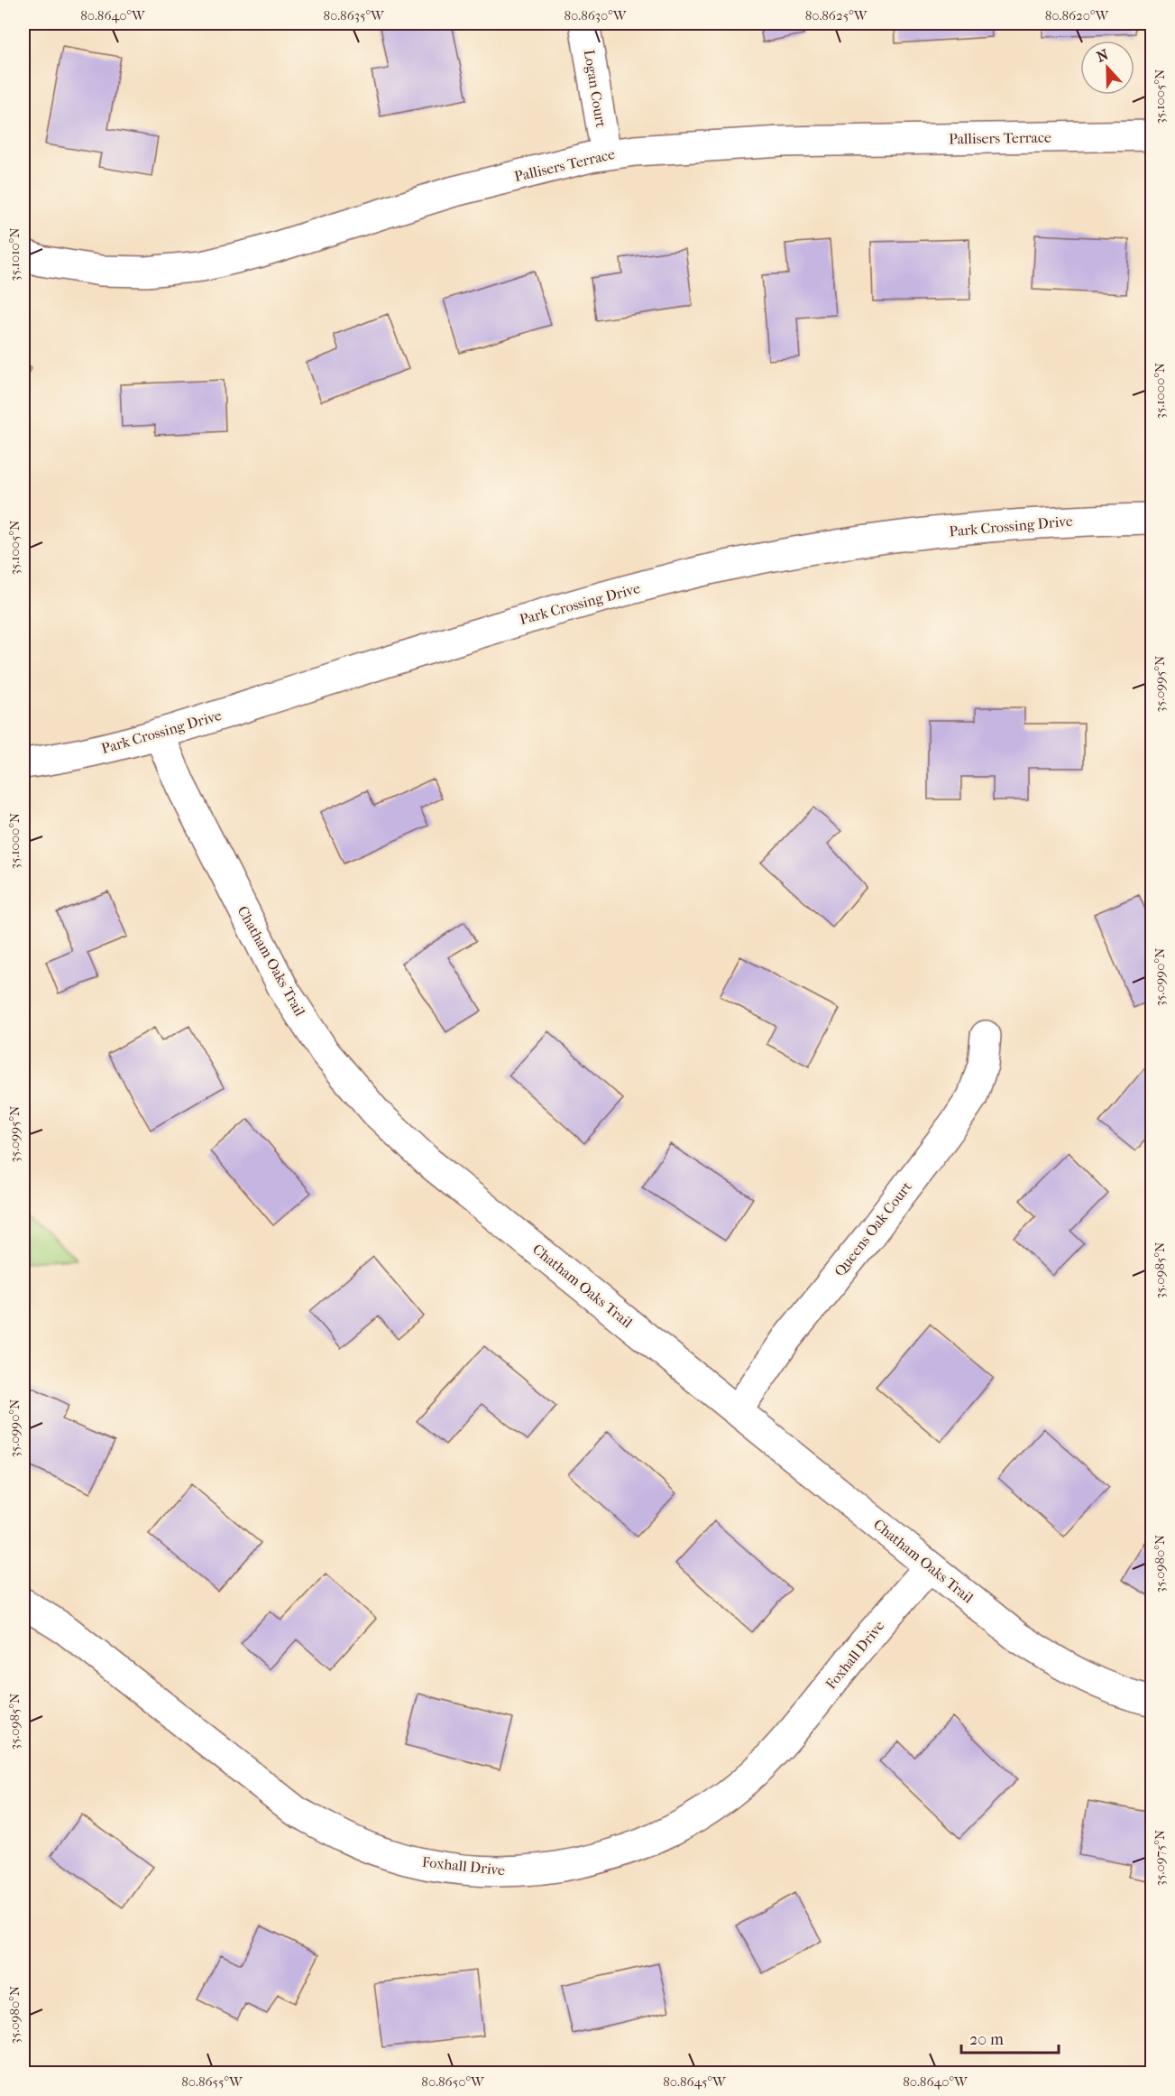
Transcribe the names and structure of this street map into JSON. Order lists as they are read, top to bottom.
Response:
{
  "streets": {
    "street": [
      "Logan Court",
      "Pallisers Terrace",
      "Park Crossing Drive",
      "Chatham Oaks Trail",
      "Queens Oak Court",
      "Foxhall Drive"
    ]
  },
  "crossings": [
    ["Logan Court", "Pallisers Terrace"],
    ["Park Crossing Drive", "Chatham Oaks Trail"],
    ["Chatham Oaks Trail", "Queens Oak Court"],
    ["Chatham Oaks Trail", "Foxhall Drive"]
  ],
  "scale_bar": "20 m",
  "north": "top",
  "coordinates": [
    "80.8640°W",
    "80.8635°W",
    "80.8630°W",
    "80.8625°W",
    "80.8620°W",
    "35.1005°N",
    "35.1010°N",
    "35.1000°N",
    "35.0995°N",
    "35.0990°N",
    "35.0985°N",
    "35.0980°N",
    "35.0975°N",
    "80.8655°W",
    "80.8650°W",
    "80.8645°W"
  ]
}
